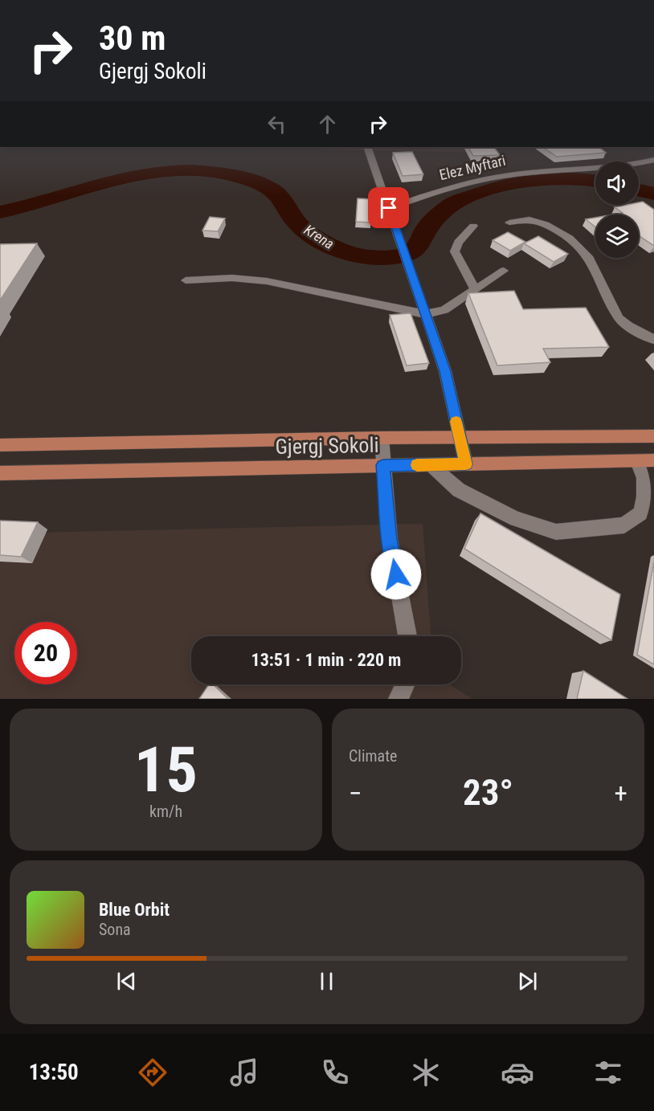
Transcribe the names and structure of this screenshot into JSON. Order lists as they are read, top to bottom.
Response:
{
  "streets": {
    "main road": ["Gjergj Sokoli"],
    "street": ["Elez Myftari"]
  },
  "water": ["Krena"],
  "page": {
    "turn": ["30 m", "Gjergj Sokoli"],
    "limit": "20",
    "trip": "13:51 · 1 min · 220 m",
    "tile": [
      ["15", "km/h"],
      "Climate"
    ],
    "heat": ["−", "23°", "+"],
    "song": ["Blue Orbit", "Sona"],
    "tabs": "13:50"
  }
}
